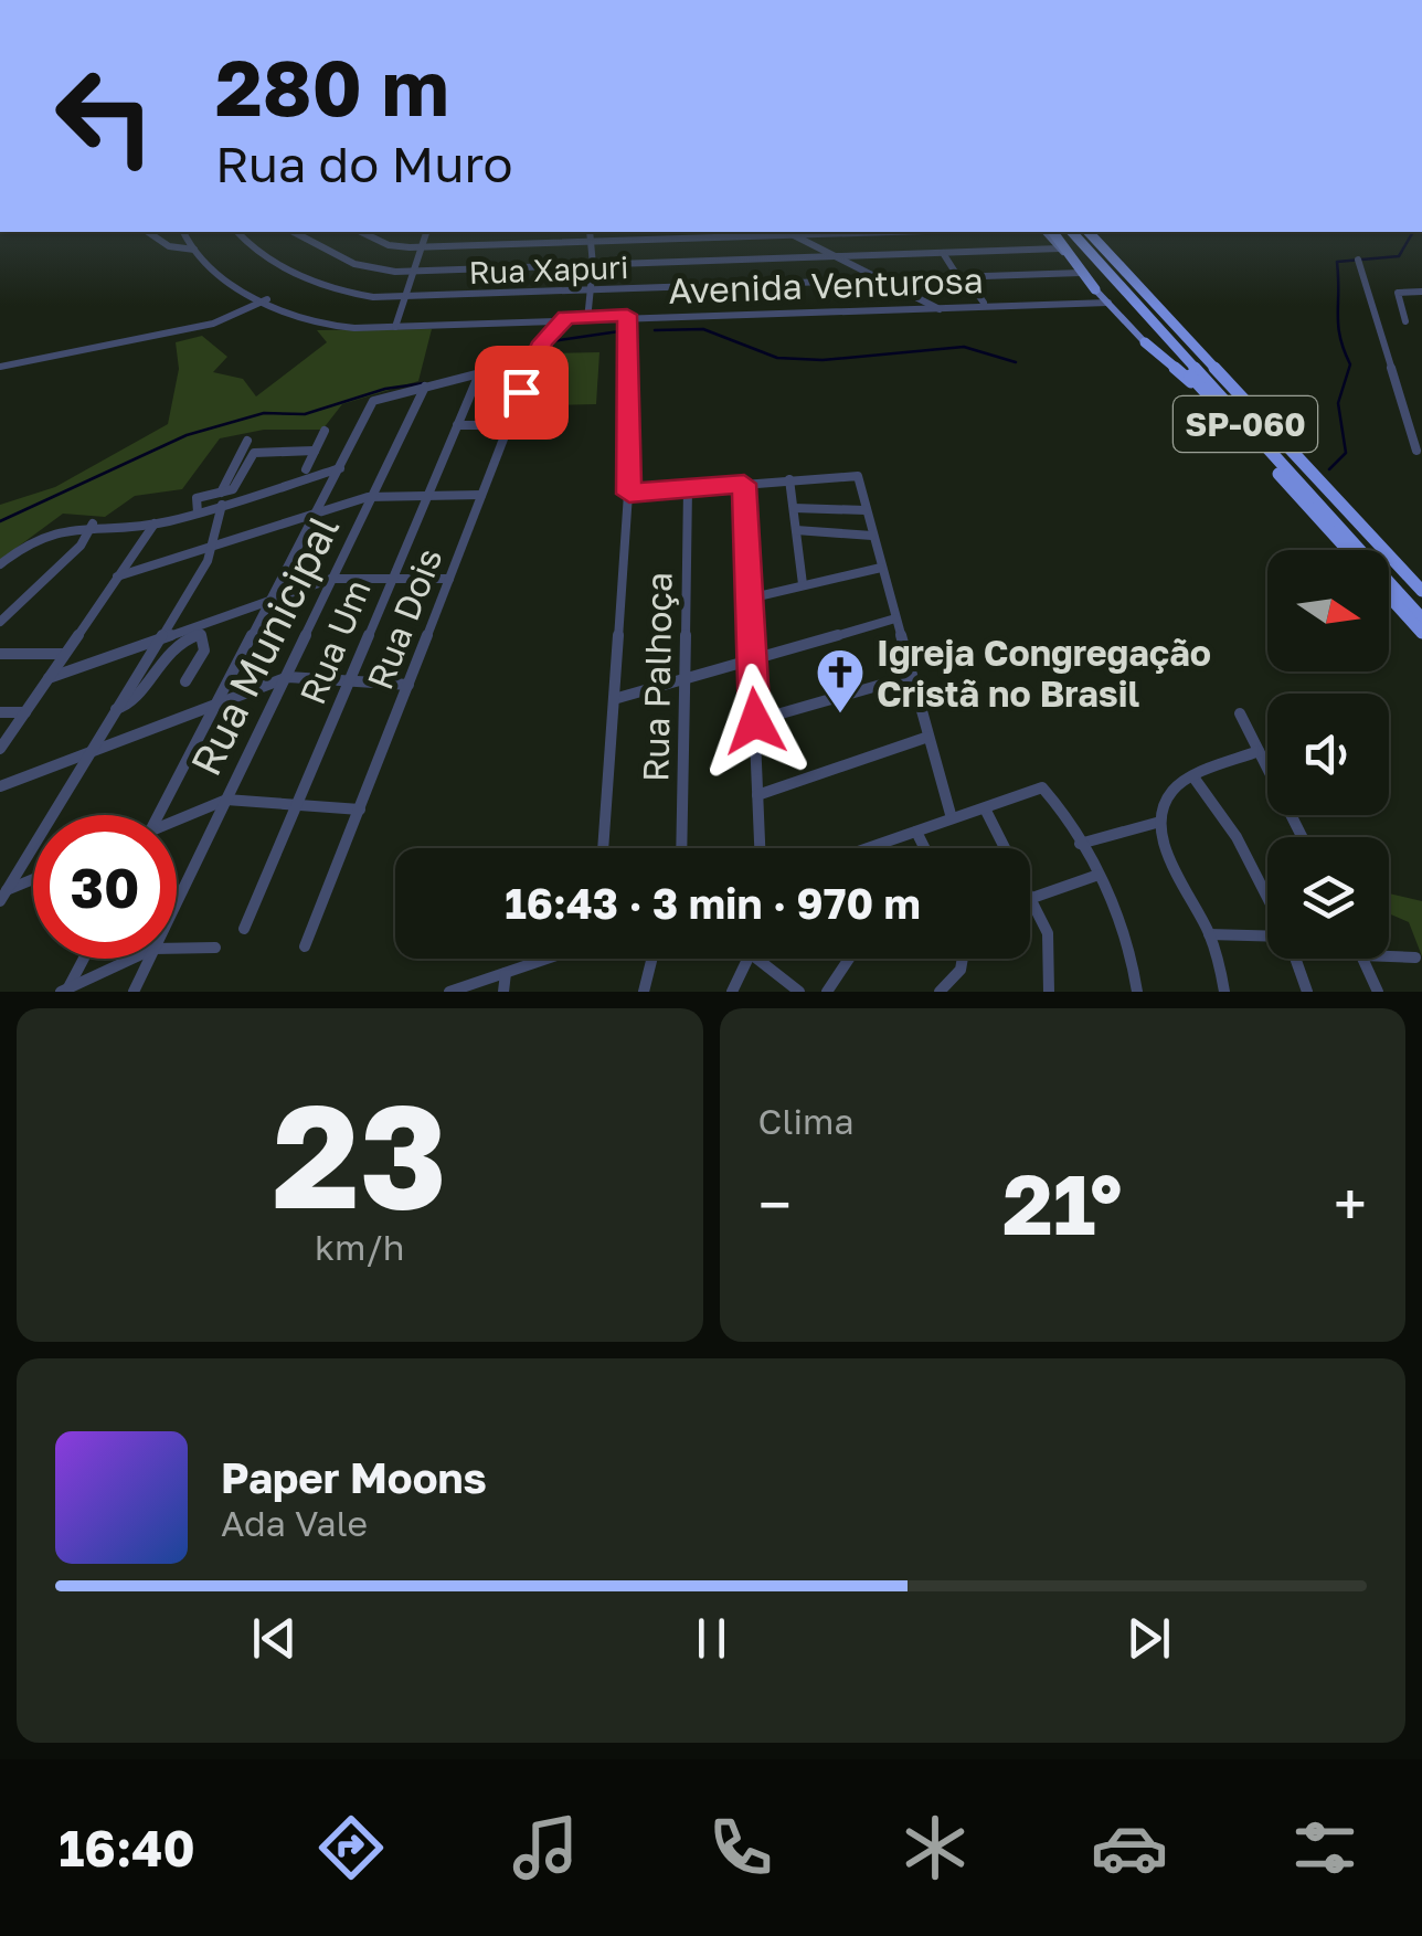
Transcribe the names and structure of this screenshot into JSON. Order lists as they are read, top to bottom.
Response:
{
  "streets": {
    "highway": ["SP-060"],
    "street": [
      "Rua Xapuri",
      "Avenida Venturosa",
      "Rua Dois",
      "Rua Um",
      "Rua Municipal",
      "Rua Palhoça"
    ]
  },
  "crossings": [
    ["Avenida Venturosa", "Rua Dois"]
  ],
  "places": {
    "church": ["Igreja Congregação Cristã no Brasil"]
  },
  "north": "right",
  "page": {
    "turn": ["280 m", "Rua do Muro"],
    "limit": "30",
    "trip": "16:43 · 3 min · 970 m",
    "tile": [
      ["23", "km/h"],
      "Clima"
    ],
    "heat": ["−", "21°", "+"],
    "song": ["Paper Moons", "Ada Vale"],
    "tabs": "16:40"
  }
}
